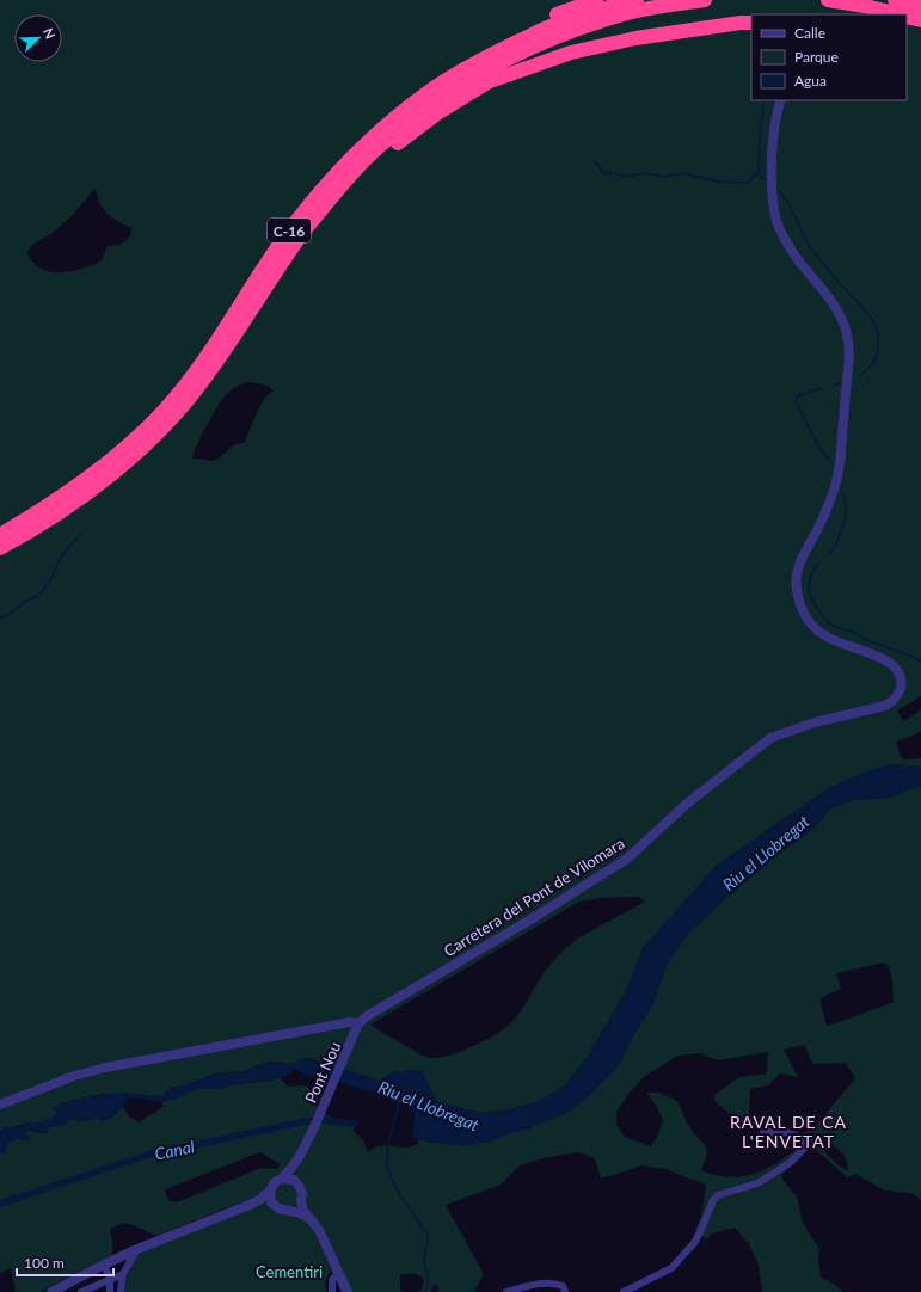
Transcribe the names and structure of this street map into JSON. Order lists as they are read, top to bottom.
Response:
{
  "streets": {
    "highway": ["C-16"],
    "street": ["Carretera del Pont de Vilomara", "Pont Nou"]
  },
  "crossings": [
    ["Carretera del Pont de Vilomara", "Pont Nou"]
  ],
  "districts": ["RAVAL DE CA L'ENVETAT"],
  "water": ["Riu el Llobregat", "Canal"],
  "parks": ["Cementiri"],
  "legend": ["Calle", "Parque", "Agua"],
  "scale_bar": "100 m",
  "north": "top right"
}
